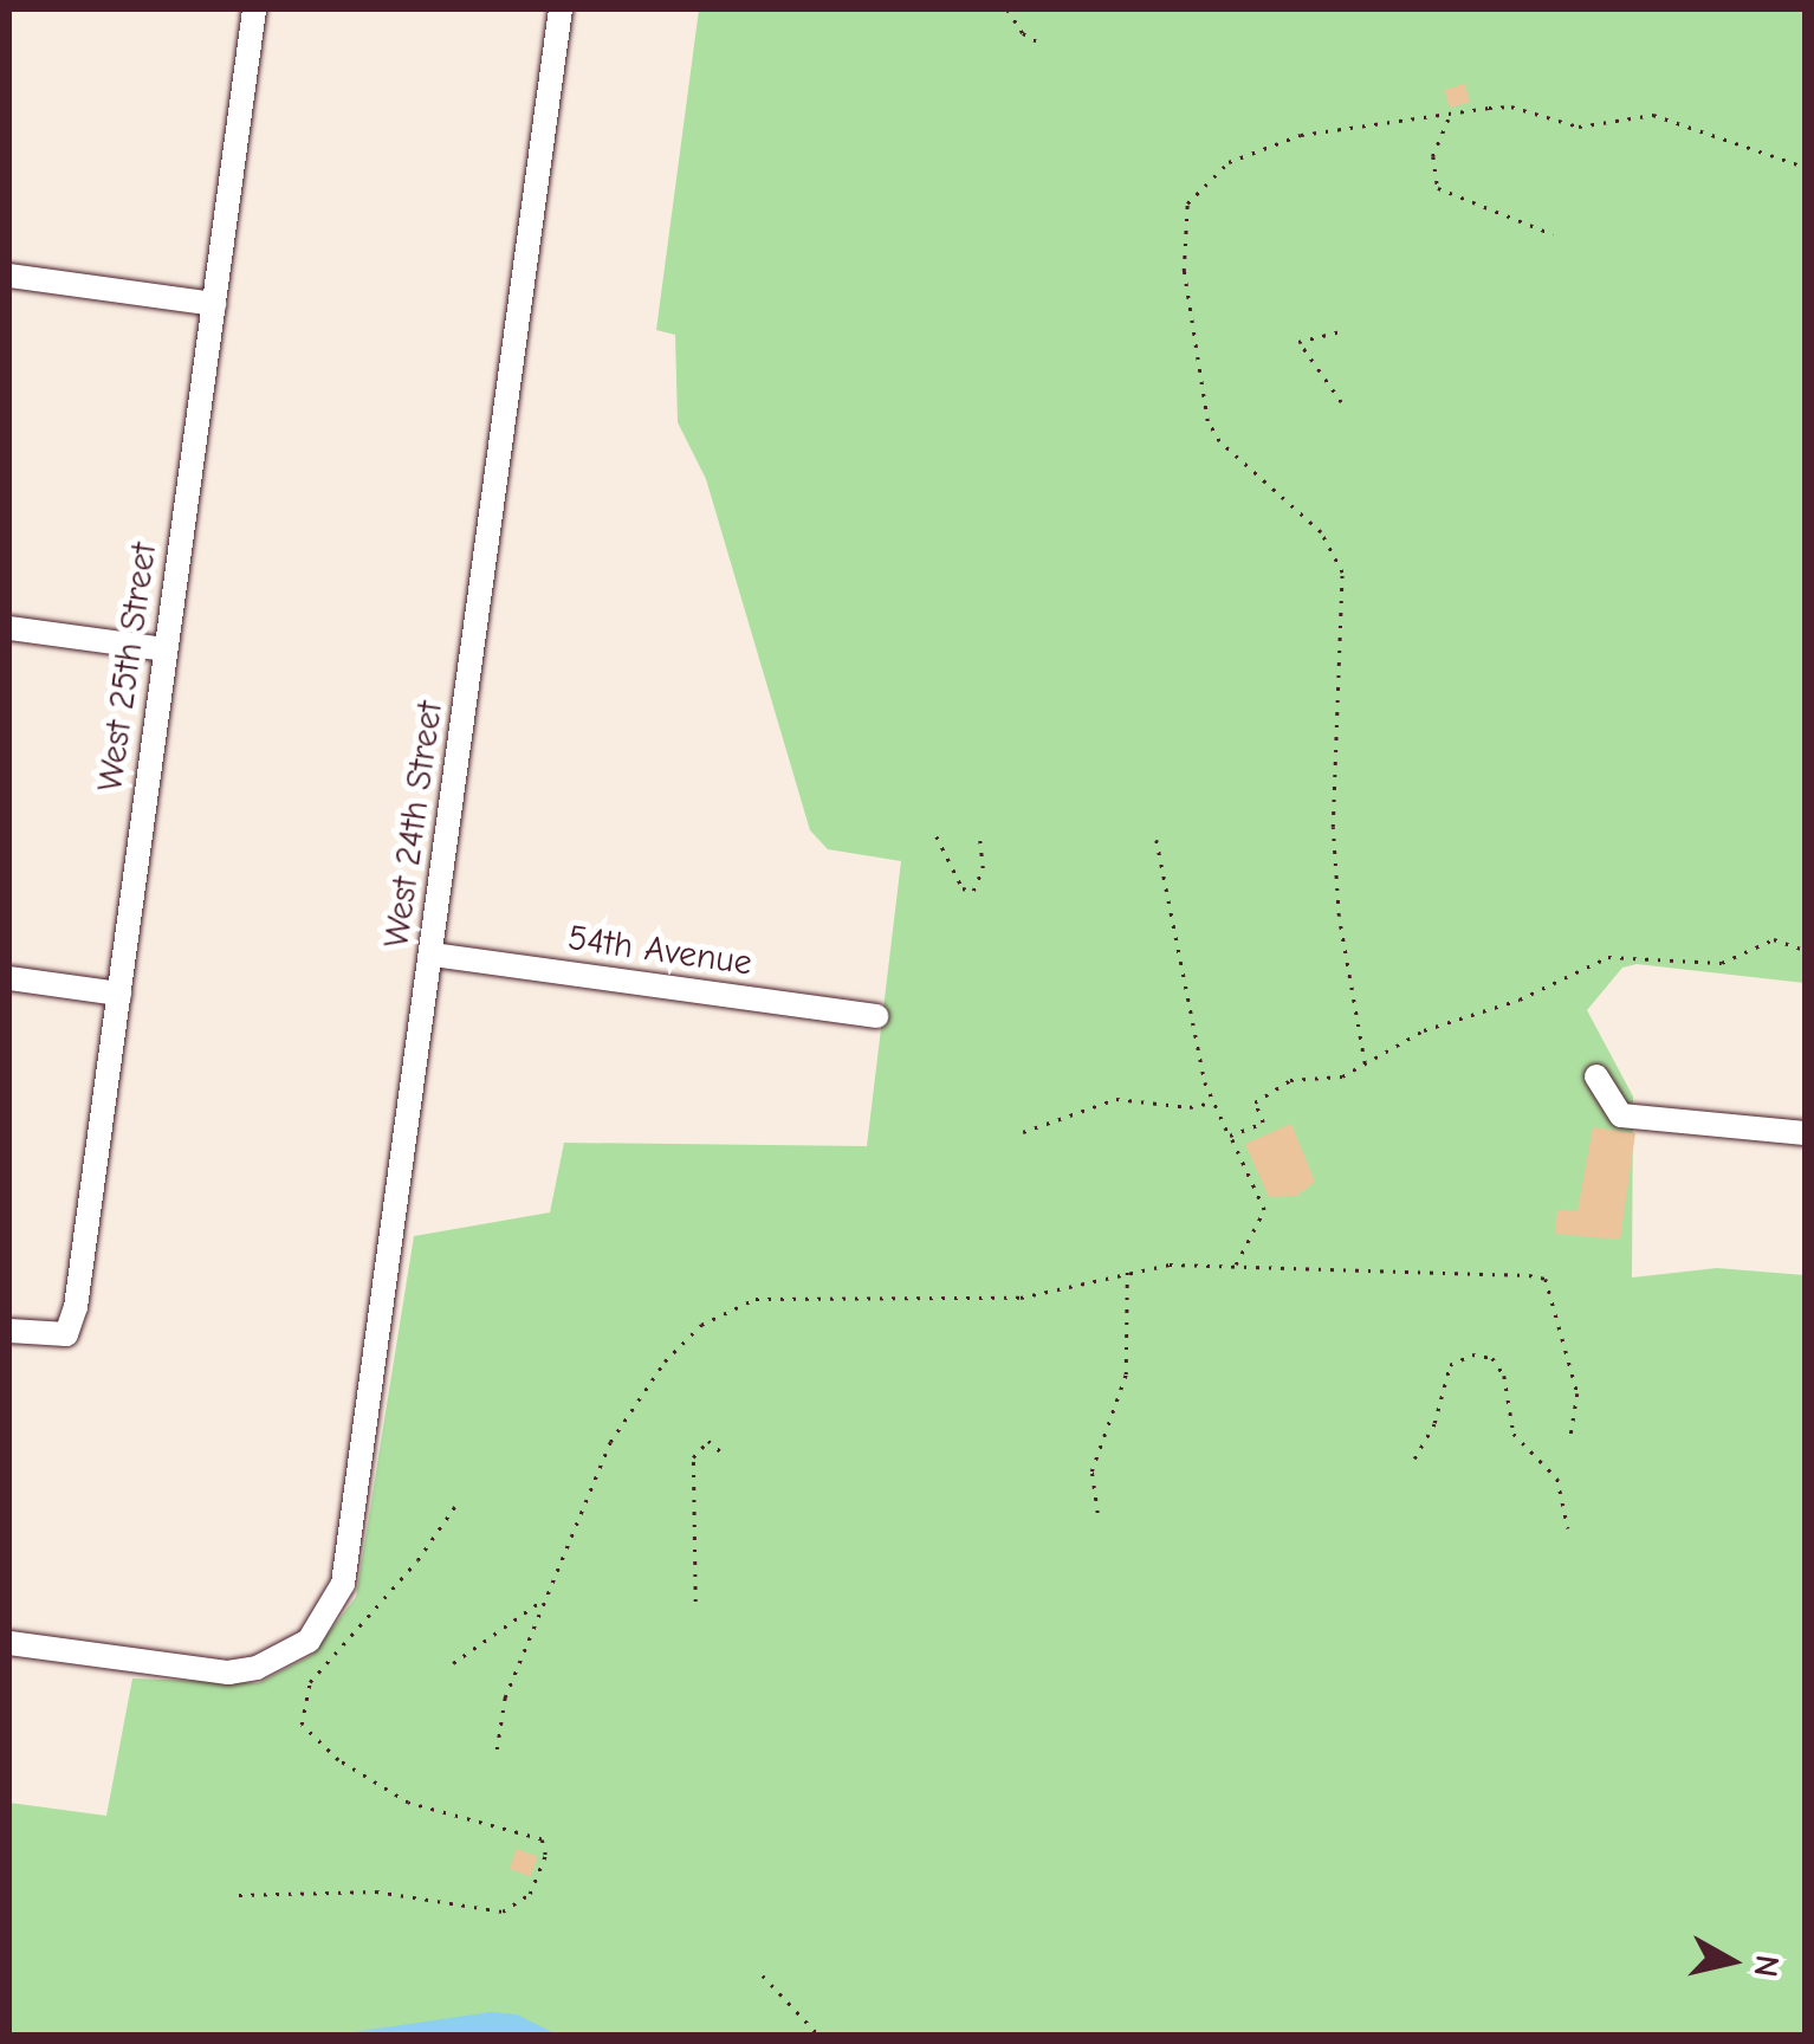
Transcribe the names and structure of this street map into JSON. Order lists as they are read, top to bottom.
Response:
{
  "streets": {
    "street": ["West 25th Street", "West 24th Street", "54th Avenue"]
  },
  "crossings": [
    ["West 24th Street", "54th Avenue"]
  ],
  "north": "right"
}
